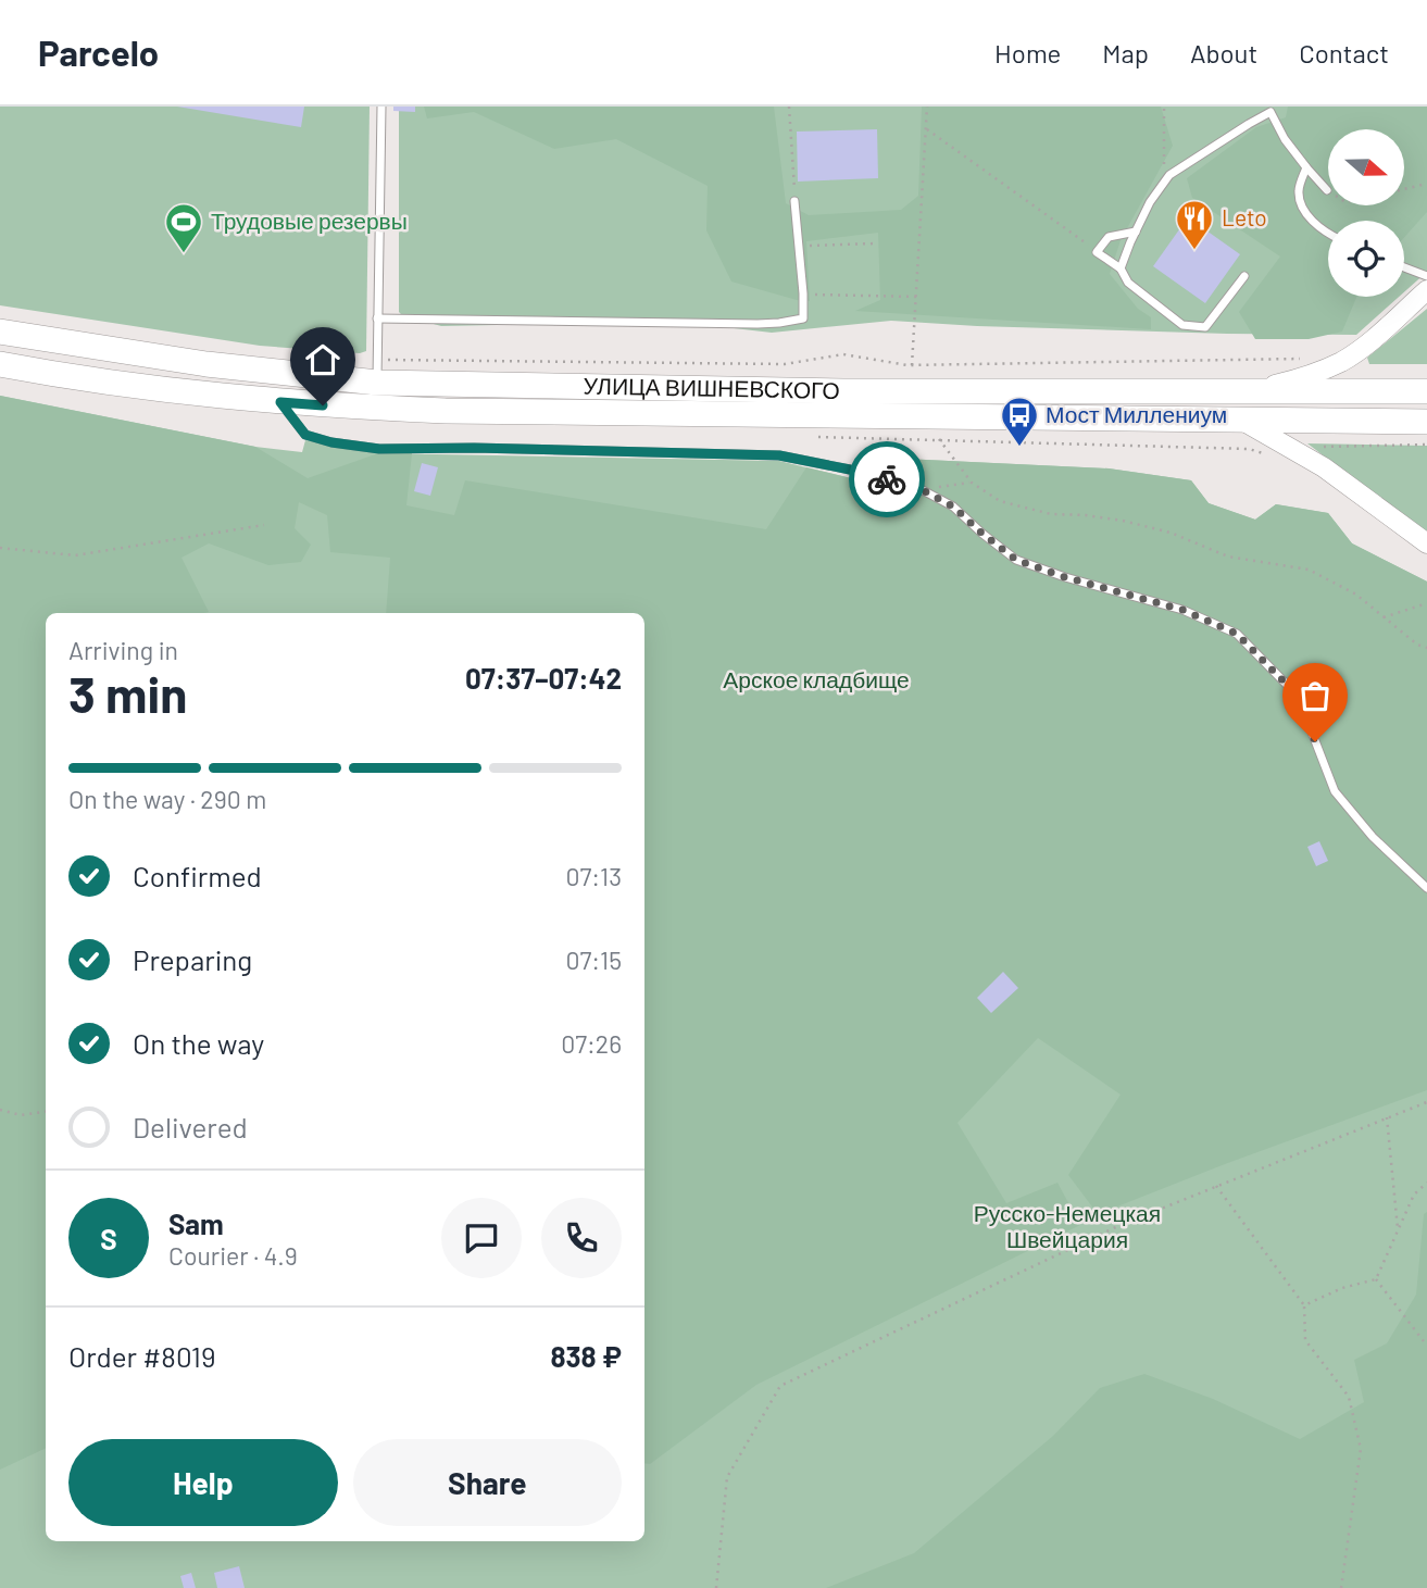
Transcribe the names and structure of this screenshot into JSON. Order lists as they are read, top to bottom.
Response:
{
  "streets": {
    "main road": ["УЛИЦА ВИШНЕВСКОГО"]
  },
  "parks": ["Арское кладбище", "Русско-Немецкая Швейцария"],
  "places": {
    "restaurant": ["Leto"],
    "sports": ["Трудовые резервы"],
    "bus stop": ["Мост Миллениум"]
  },
  "north": "right",
  "page": {
    "header": "Parcelo",
    "nav": [
      "Home",
      "Map",
      "About",
      "Contact"
    ],
    "heading": ["3 min", "Arriving in", "07:37–07:42"],
    "panel": [
      "Sam",
      "Courier · 4.9",
      "Order #8019",
      "838 ₽"
    ],
    "bar": "On the way · 290 m",
    "list": [
      ["Confirmed", "07:13"],
      ["Preparing", "07:15"],
      ["On the way", "07:26"],
      "Delivered"
    ],
    "round": "S",
    "buttons": ["Help", "Share"]
  }
}
